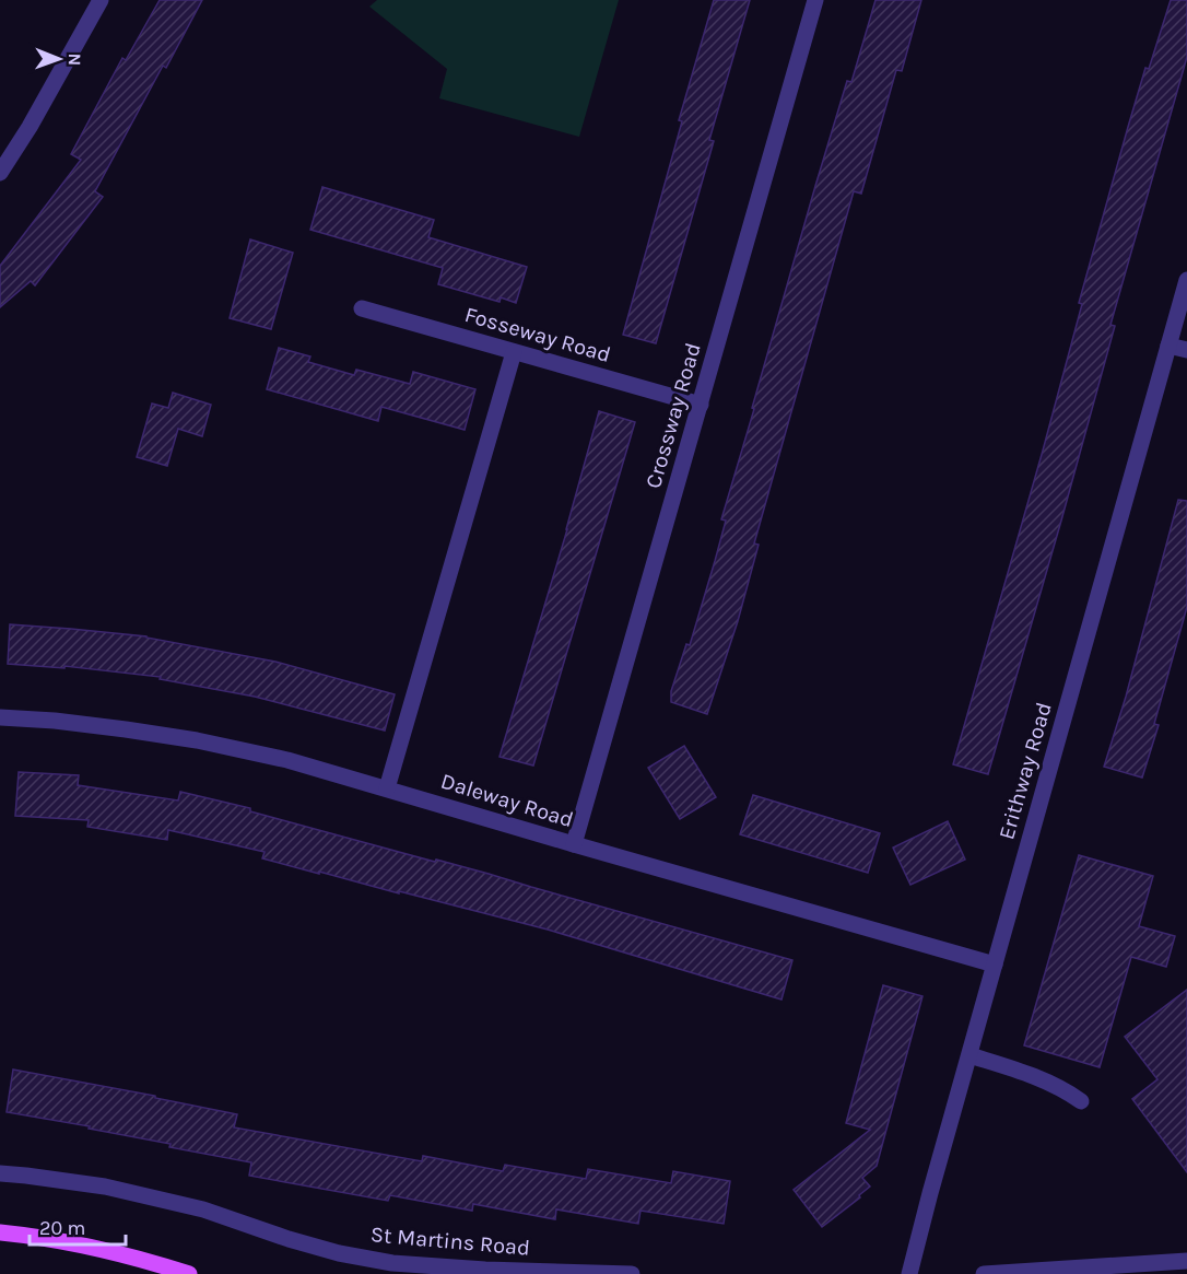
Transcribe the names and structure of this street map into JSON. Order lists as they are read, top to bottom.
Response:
{
  "streets": {
    "street": [
      "Fosseway Road",
      "Crossway Road",
      "Erithway Road",
      "Daleway Road",
      "St Martins Road"
    ]
  },
  "crossings": [
    ["Fosseway Road", "Crossway Road"],
    ["Crossway Road", "Daleway Road"],
    ["Erithway Road", "Daleway Road"]
  ],
  "scale_bar": "20 m",
  "north": "right"
}
